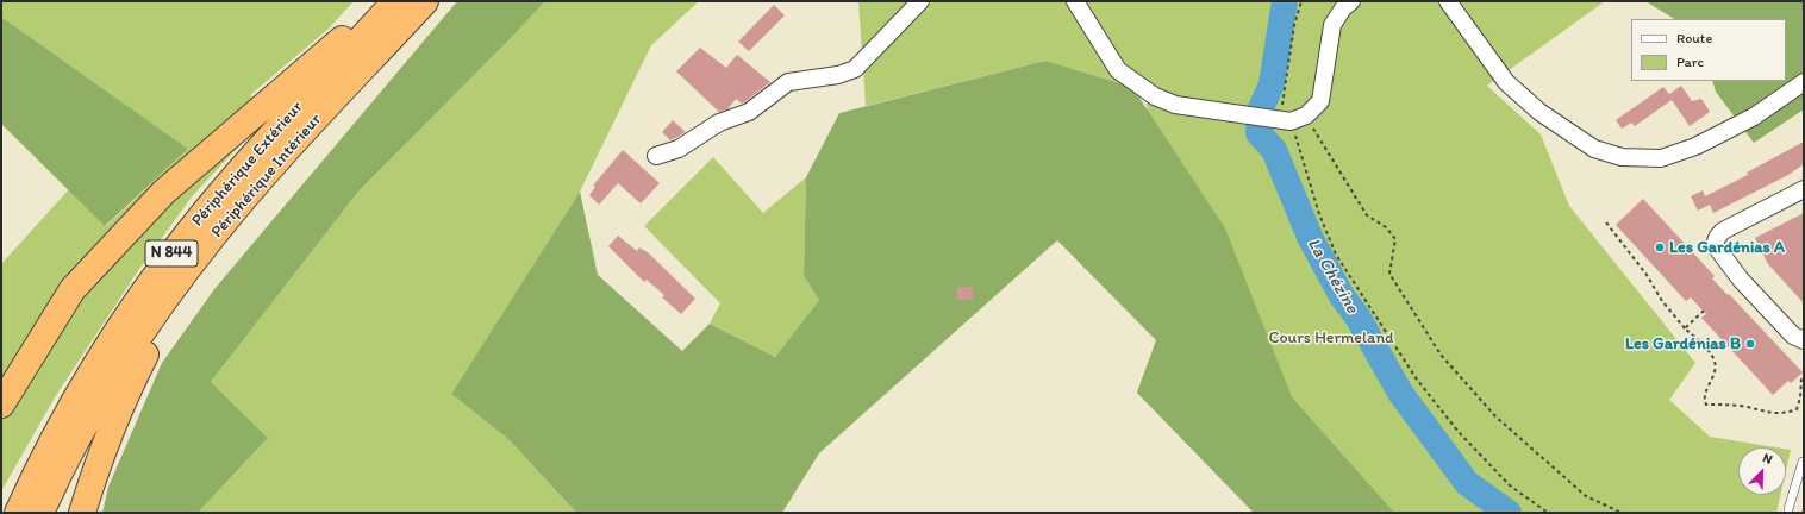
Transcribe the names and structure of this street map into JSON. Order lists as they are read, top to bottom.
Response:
{
  "streets": {
    "highway": ["Périphérique Extérieur", "Périphérique Intérieur", "N 844"]
  },
  "water": ["La Chézine"],
  "parks": ["Cours Hermeland"],
  "places": ["Les Gardénias A", "Les Gardénias B"],
  "legend": ["Route", "Parc"],
  "north": "top right"
}
